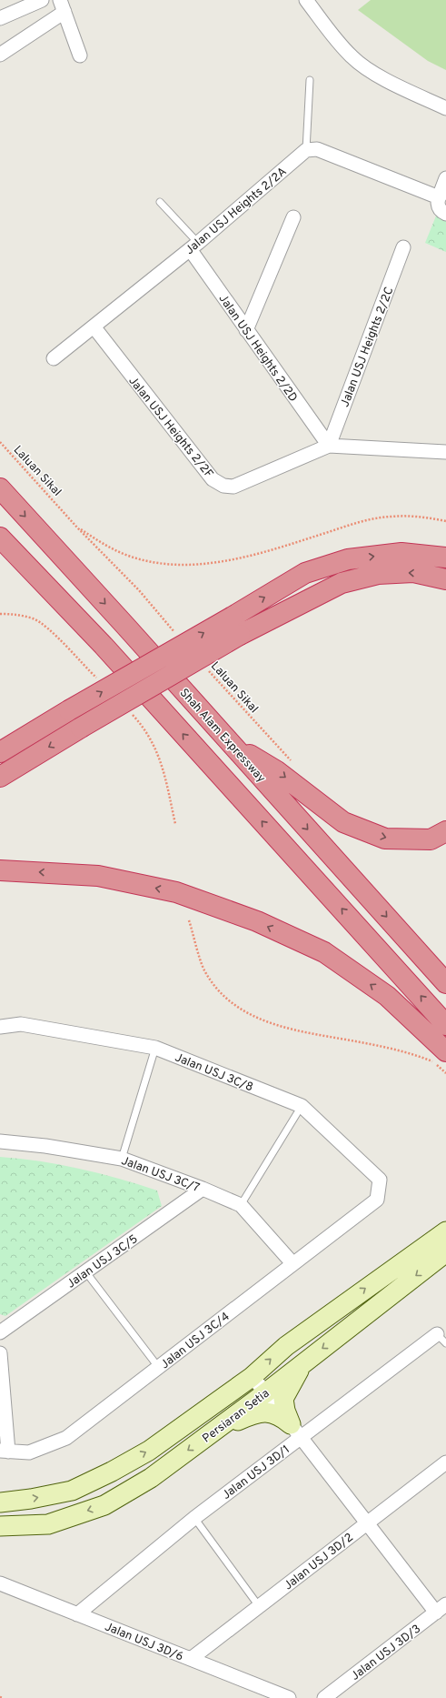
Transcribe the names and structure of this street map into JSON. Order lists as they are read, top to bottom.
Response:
{
  "streets": {
    "highway": ["Shah Alam Expressway"],
    "main road": ["Persiaran Setia"],
    "street": [
      "Jalan USJ Heights 2/2A",
      "Jalan USJ Heights 2/2C",
      "Jalan USJ Heights 2/2D",
      "Jalan USJ Heights 2/2F",
      "Jalan USJ 3C/8",
      "Jalan USJ 3C/7",
      "Jalan USJ 3C/5",
      "Jalan USJ 3C/4",
      "Jalan USJ 3D/1",
      "Jalan USJ 3D/2",
      "Jalan USJ 3D/6",
      "Jalan USJ 3D/3"
    ],
    "path": ["Laluan Sikal"]
  },
  "crossings": [
    ["Jalan USJ Heights 2/2A", "Jalan USJ Heights 2/2D"],
    ["Jalan USJ Heights 2/2A", "Jalan USJ Heights 2/2F"],
    ["Jalan USJ Heights 2/2C", "Jalan USJ Heights 2/2D"],
    ["Jalan USJ Heights 2/2C", "Jalan USJ Heights 2/2F"],
    ["Jalan USJ Heights 2/2D", "Jalan USJ Heights 2/2F"],
    ["Jalan USJ 3C/8", "Jalan USJ 3C/4"],
    ["Jalan USJ 3C/7", "Jalan USJ 3C/5"],
    ["Jalan USJ 3C/7", "Jalan USJ 3C/4"],
    ["Jalan USJ 3D/1", "Jalan USJ 3D/6"],
    ["Jalan USJ 3D/2", "Jalan USJ 3D/6"]
  ]
}
